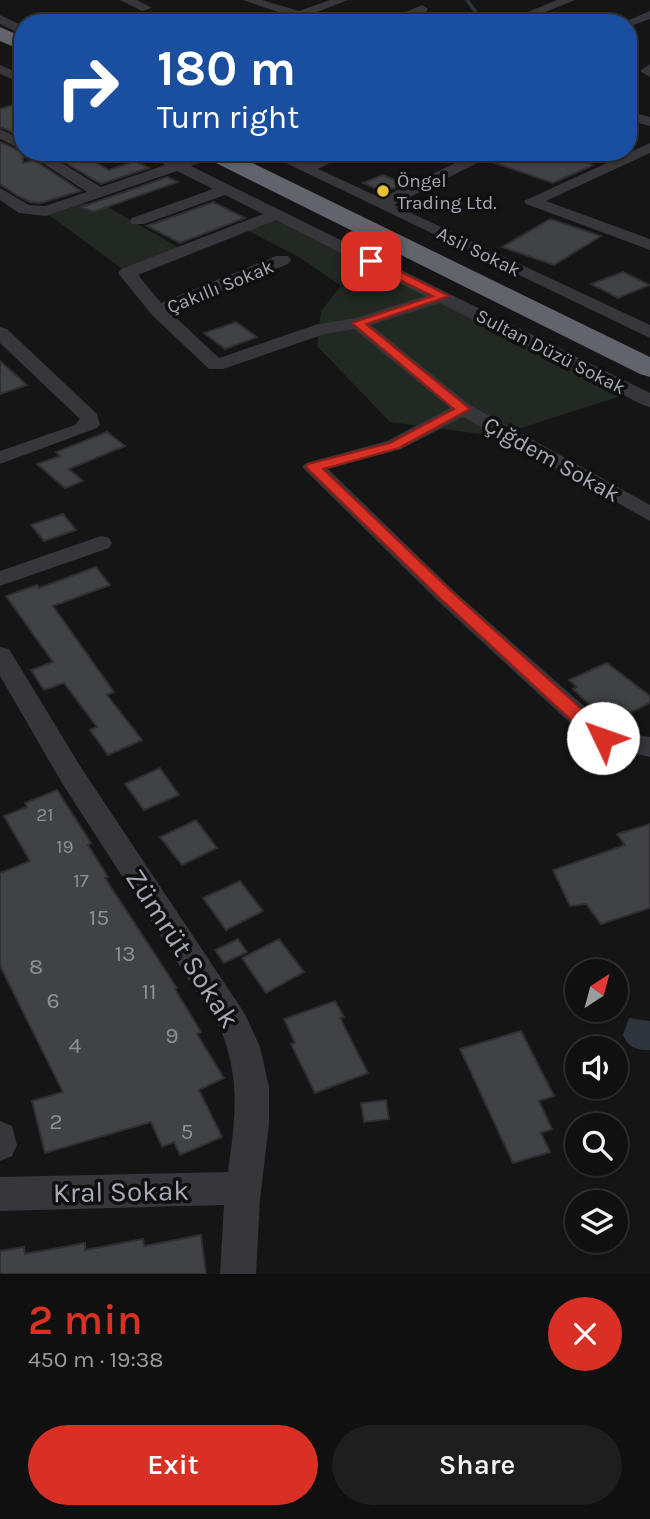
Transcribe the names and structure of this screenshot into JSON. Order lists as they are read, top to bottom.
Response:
{
  "streets": {
    "street": [
      "Asil Sokak",
      "Çakıllı Sokak",
      "Sultan Düzü Sokak",
      "Çığdem Sokak",
      "Zümrüt Sokak",
      "Kral Sokak"
    ]
  },
  "crossings": [
    ["Zümrüt Sokak", "Kral Sokak"]
  ],
  "places": ["Öngel Trading Ltd."],
  "house_numbers": [
    "21",
    "19",
    "17",
    "15",
    "13",
    "8",
    "11",
    "6",
    "9",
    "4",
    "2",
    "5"
  ],
  "north": "top right",
  "page": {
    "turn": ["180 m", "Turn right"],
    "heading": ["2 min", "450 m · 19:38"],
    "buttons": ["Exit", "Share"]
  }
}
